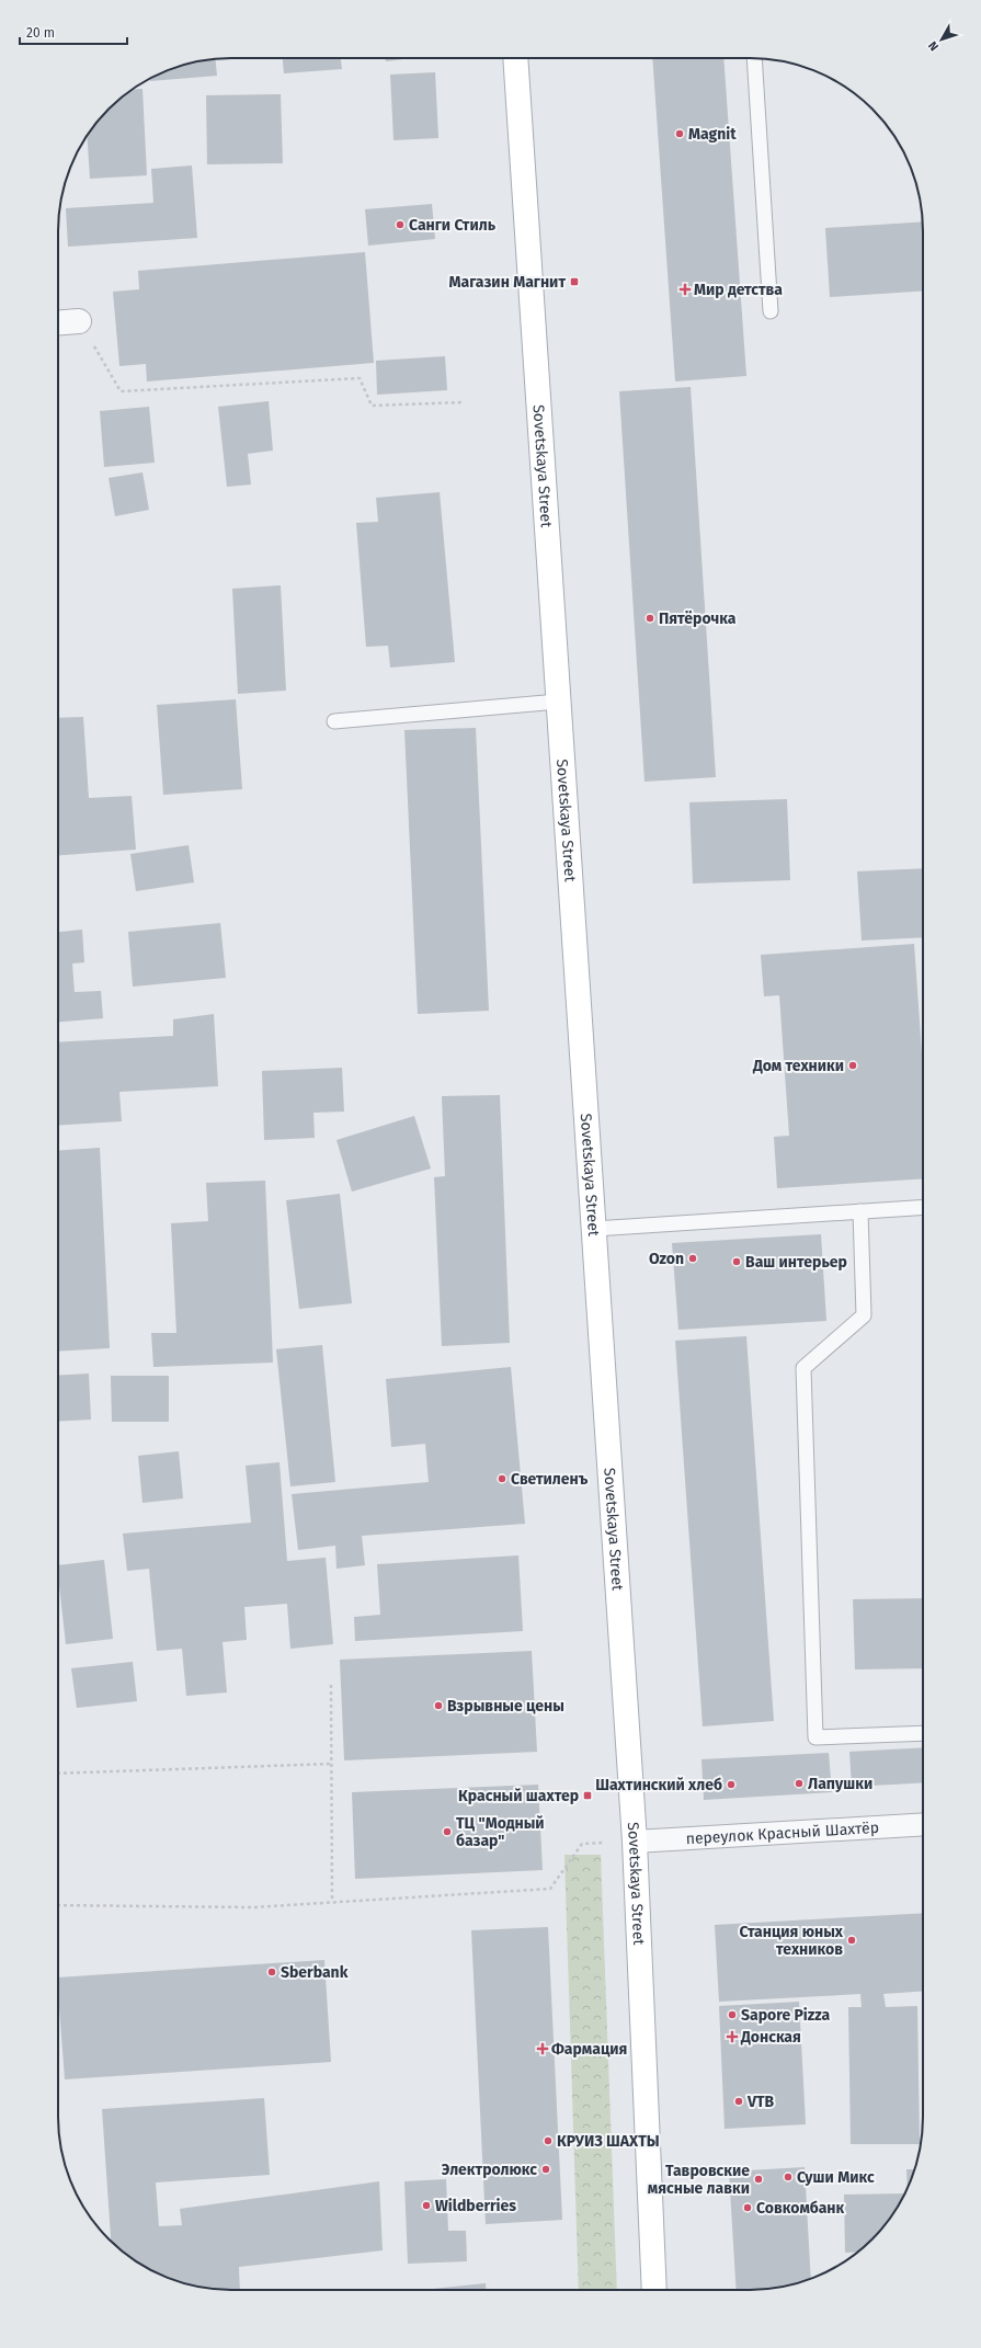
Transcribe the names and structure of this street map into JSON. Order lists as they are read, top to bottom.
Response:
{
  "streets": {
    "main road": ["Sovetskaya Street"],
    "street": ["переулок Красный Шахтёр"]
  },
  "crossings": [
    ["Sovetskaya Street", "переулок Красный Шахтёр"]
  ],
  "places": {
    "other": [
      "Magnit",
      "Санги Стиль",
      "Пятёрочка",
      "Дом техники",
      "Ozon",
      "Ваш интерьер",
      "Светиленъ",
      "Взрывные цены",
      "Лапушки",
      "Шахтинский хлеб",
      "ТЦ \"Модный базар\"",
      "Станция юных техников",
      "Sberbank",
      "Sapore Pizza",
      "VTB",
      "КРУИЗ ШАХТЫ",
      "Электролюкс",
      "Суши Микс",
      "Тавровские мясные лавки",
      "Wildberries",
      "Совкомбанк"
    ],
    "transit": ["Магазин Магнит", "Красный шахтер"],
    "health": ["Мир детства", "Донская", "Фармация"]
  },
  "scale_bar": "20 m",
  "north": "bottom left"
}
